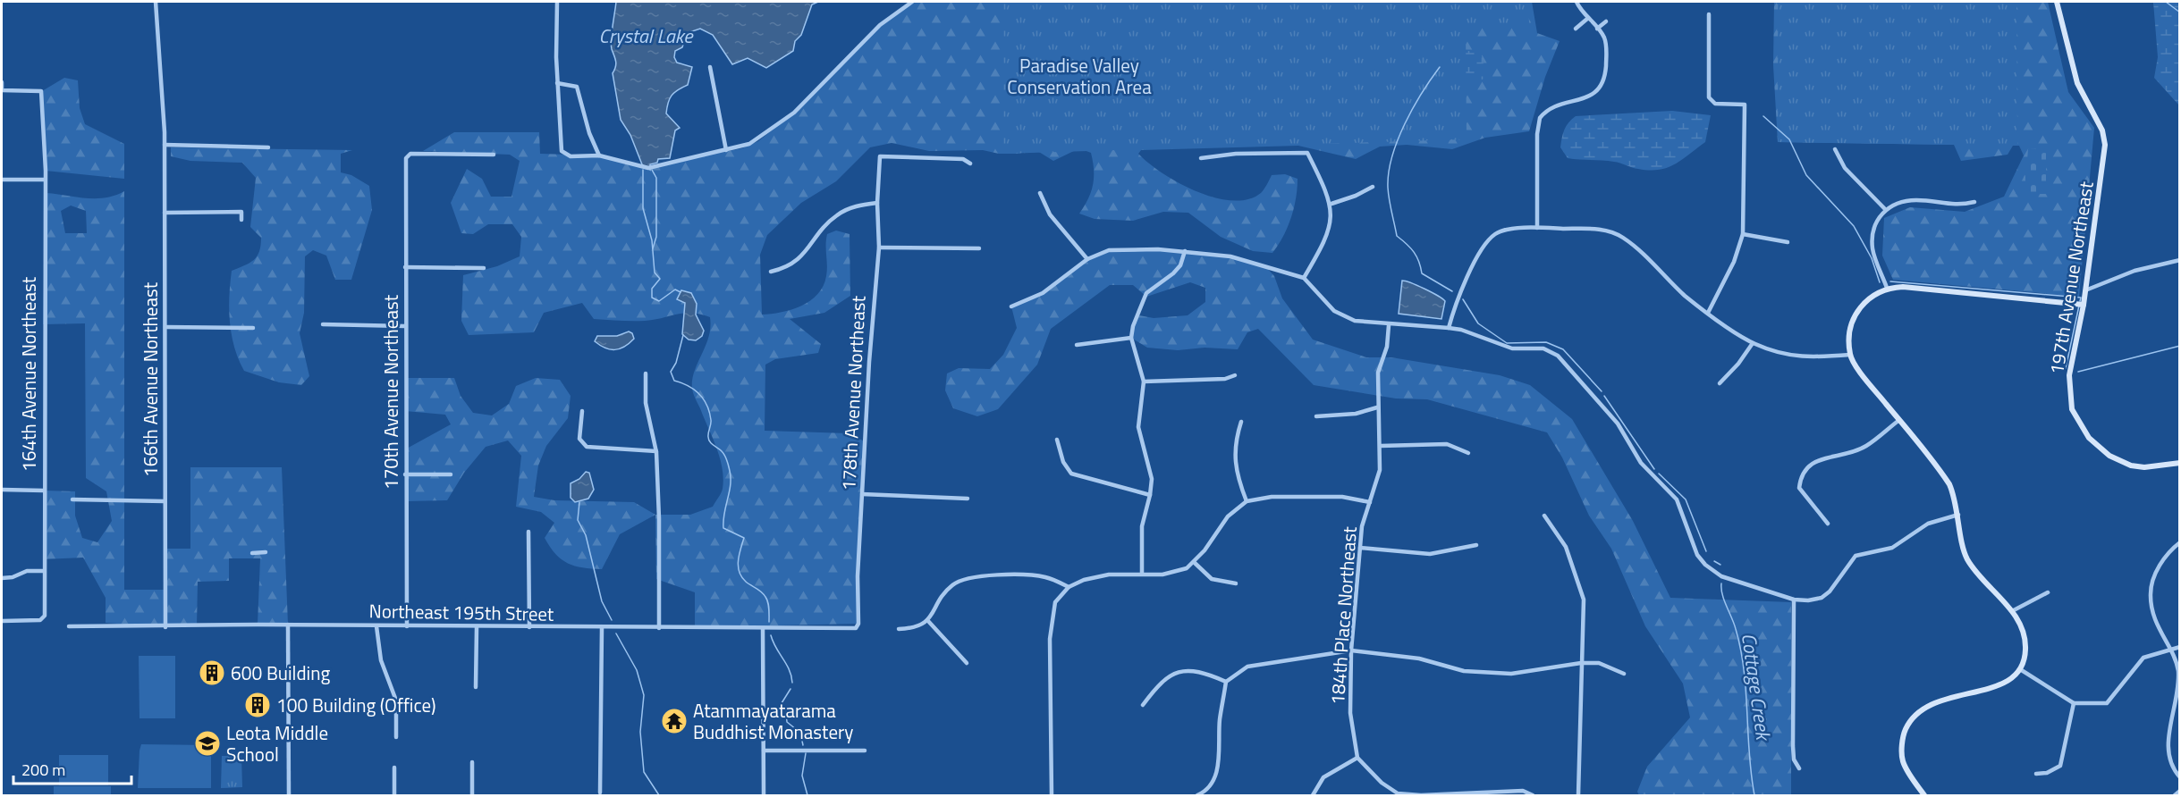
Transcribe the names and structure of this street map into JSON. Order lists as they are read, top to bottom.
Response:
{
  "streets": {
    "street": [
      "197th Avenue Northeast",
      "164th Avenue Northeast",
      "166th Avenue Northeast",
      "170th Avenue Northeast",
      "178th Avenue Northeast",
      "Northeast 195th Street",
      "184th Place Northeast"
    ]
  },
  "crossings": [
    ["166th Avenue Northeast", "Northeast 195th Street"],
    ["170th Avenue Northeast", "Northeast 195th Street"],
    ["178th Avenue Northeast", "Northeast 195th Street"]
  ],
  "water": ["Crystal Lake", "Cottage Creek"],
  "parks": ["Paradise Valley Conservation Area"],
  "places": {
    "building": ["600 Building", "100 Building (Office)"],
    "temple": ["Atammayatarama Buddhist Monastery"],
    "school or university": ["Leota Middle School"]
  },
  "scale_bar": "200 m"
}
